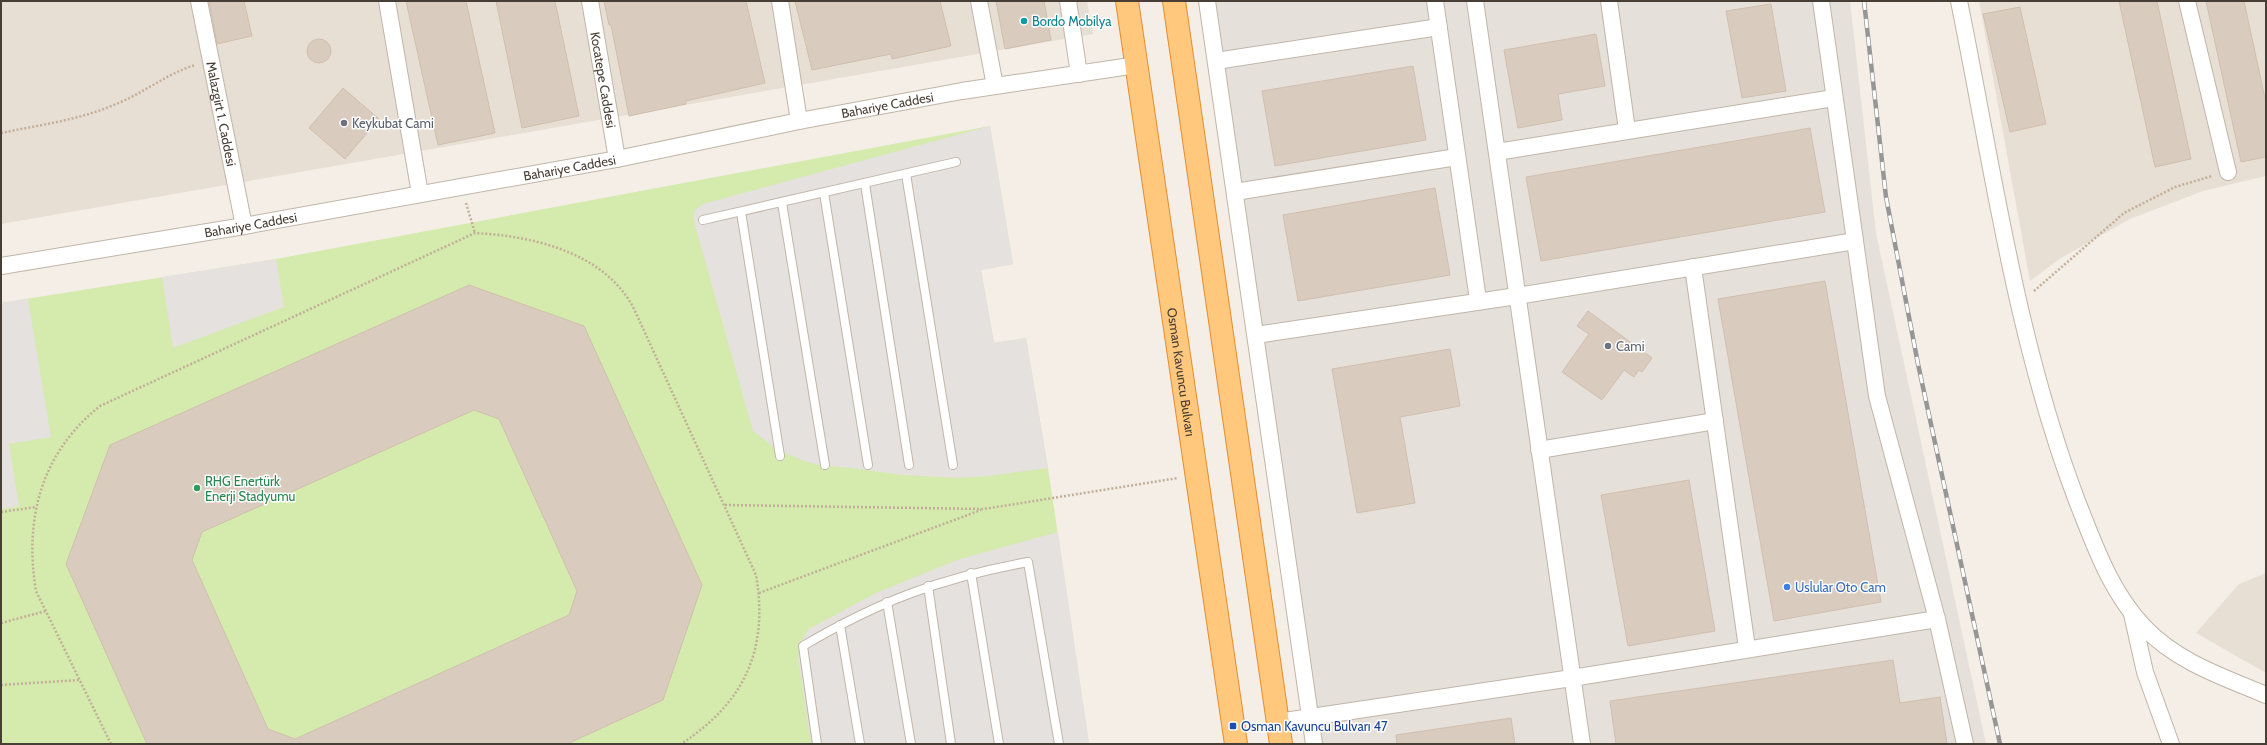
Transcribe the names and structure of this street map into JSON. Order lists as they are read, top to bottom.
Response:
{
  "streets": {
    "highway": ["Osman Kavuncu Bulvarı"],
    "street": ["Kocatepe Caddesi", "Bahariye Caddesi", "Malazgirt 1. Caddesi"]
  },
  "crossings": [
    ["Kocatepe Caddesi", "Bahariye Caddesi"],
    ["Bahariye Caddesi", "Malazgirt 1. Caddesi"],
    ["Bahariye Caddesi", "Osman Kavuncu Bulvarı"]
  ],
  "places": {
    "other": [
      "Bordo Mobilya",
      "Keykubat Cami",
      "Cami",
      "RHG Enertürk Enerji Stadyumu",
      "Uslular Oto Cam"
    ],
    "transit": ["Osman Kavuncu Bulvarı 47"]
  }
}
